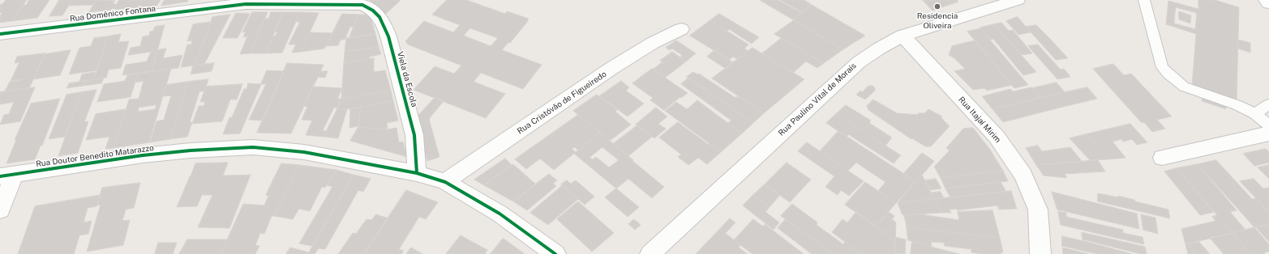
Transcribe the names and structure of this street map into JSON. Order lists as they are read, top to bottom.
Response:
{
  "streets": {
    "street": [
      "Rua Domênico Fontana",
      "Viela da Escola",
      "Rua Paulino Vital de Morais",
      "Rua Cristóvão de Figueiredo",
      "Rua Itajaí Mirim",
      "Rua Doutor Benedito Matarazzo"
    ]
  },
  "crossings": [
    ["Rua Domênico Fontana", "Viela da Escola"],
    ["Viela da Escola", "Rua Doutor Benedito Matarazzo"],
    ["Rua Paulino Vital de Morais", "Rua Itajaí Mirim"],
    ["Rua Cristóvão de Figueiredo", "Rua Doutor Benedito Matarazzo"]
  ],
  "places": ["Residencia Oliveira"]
}
